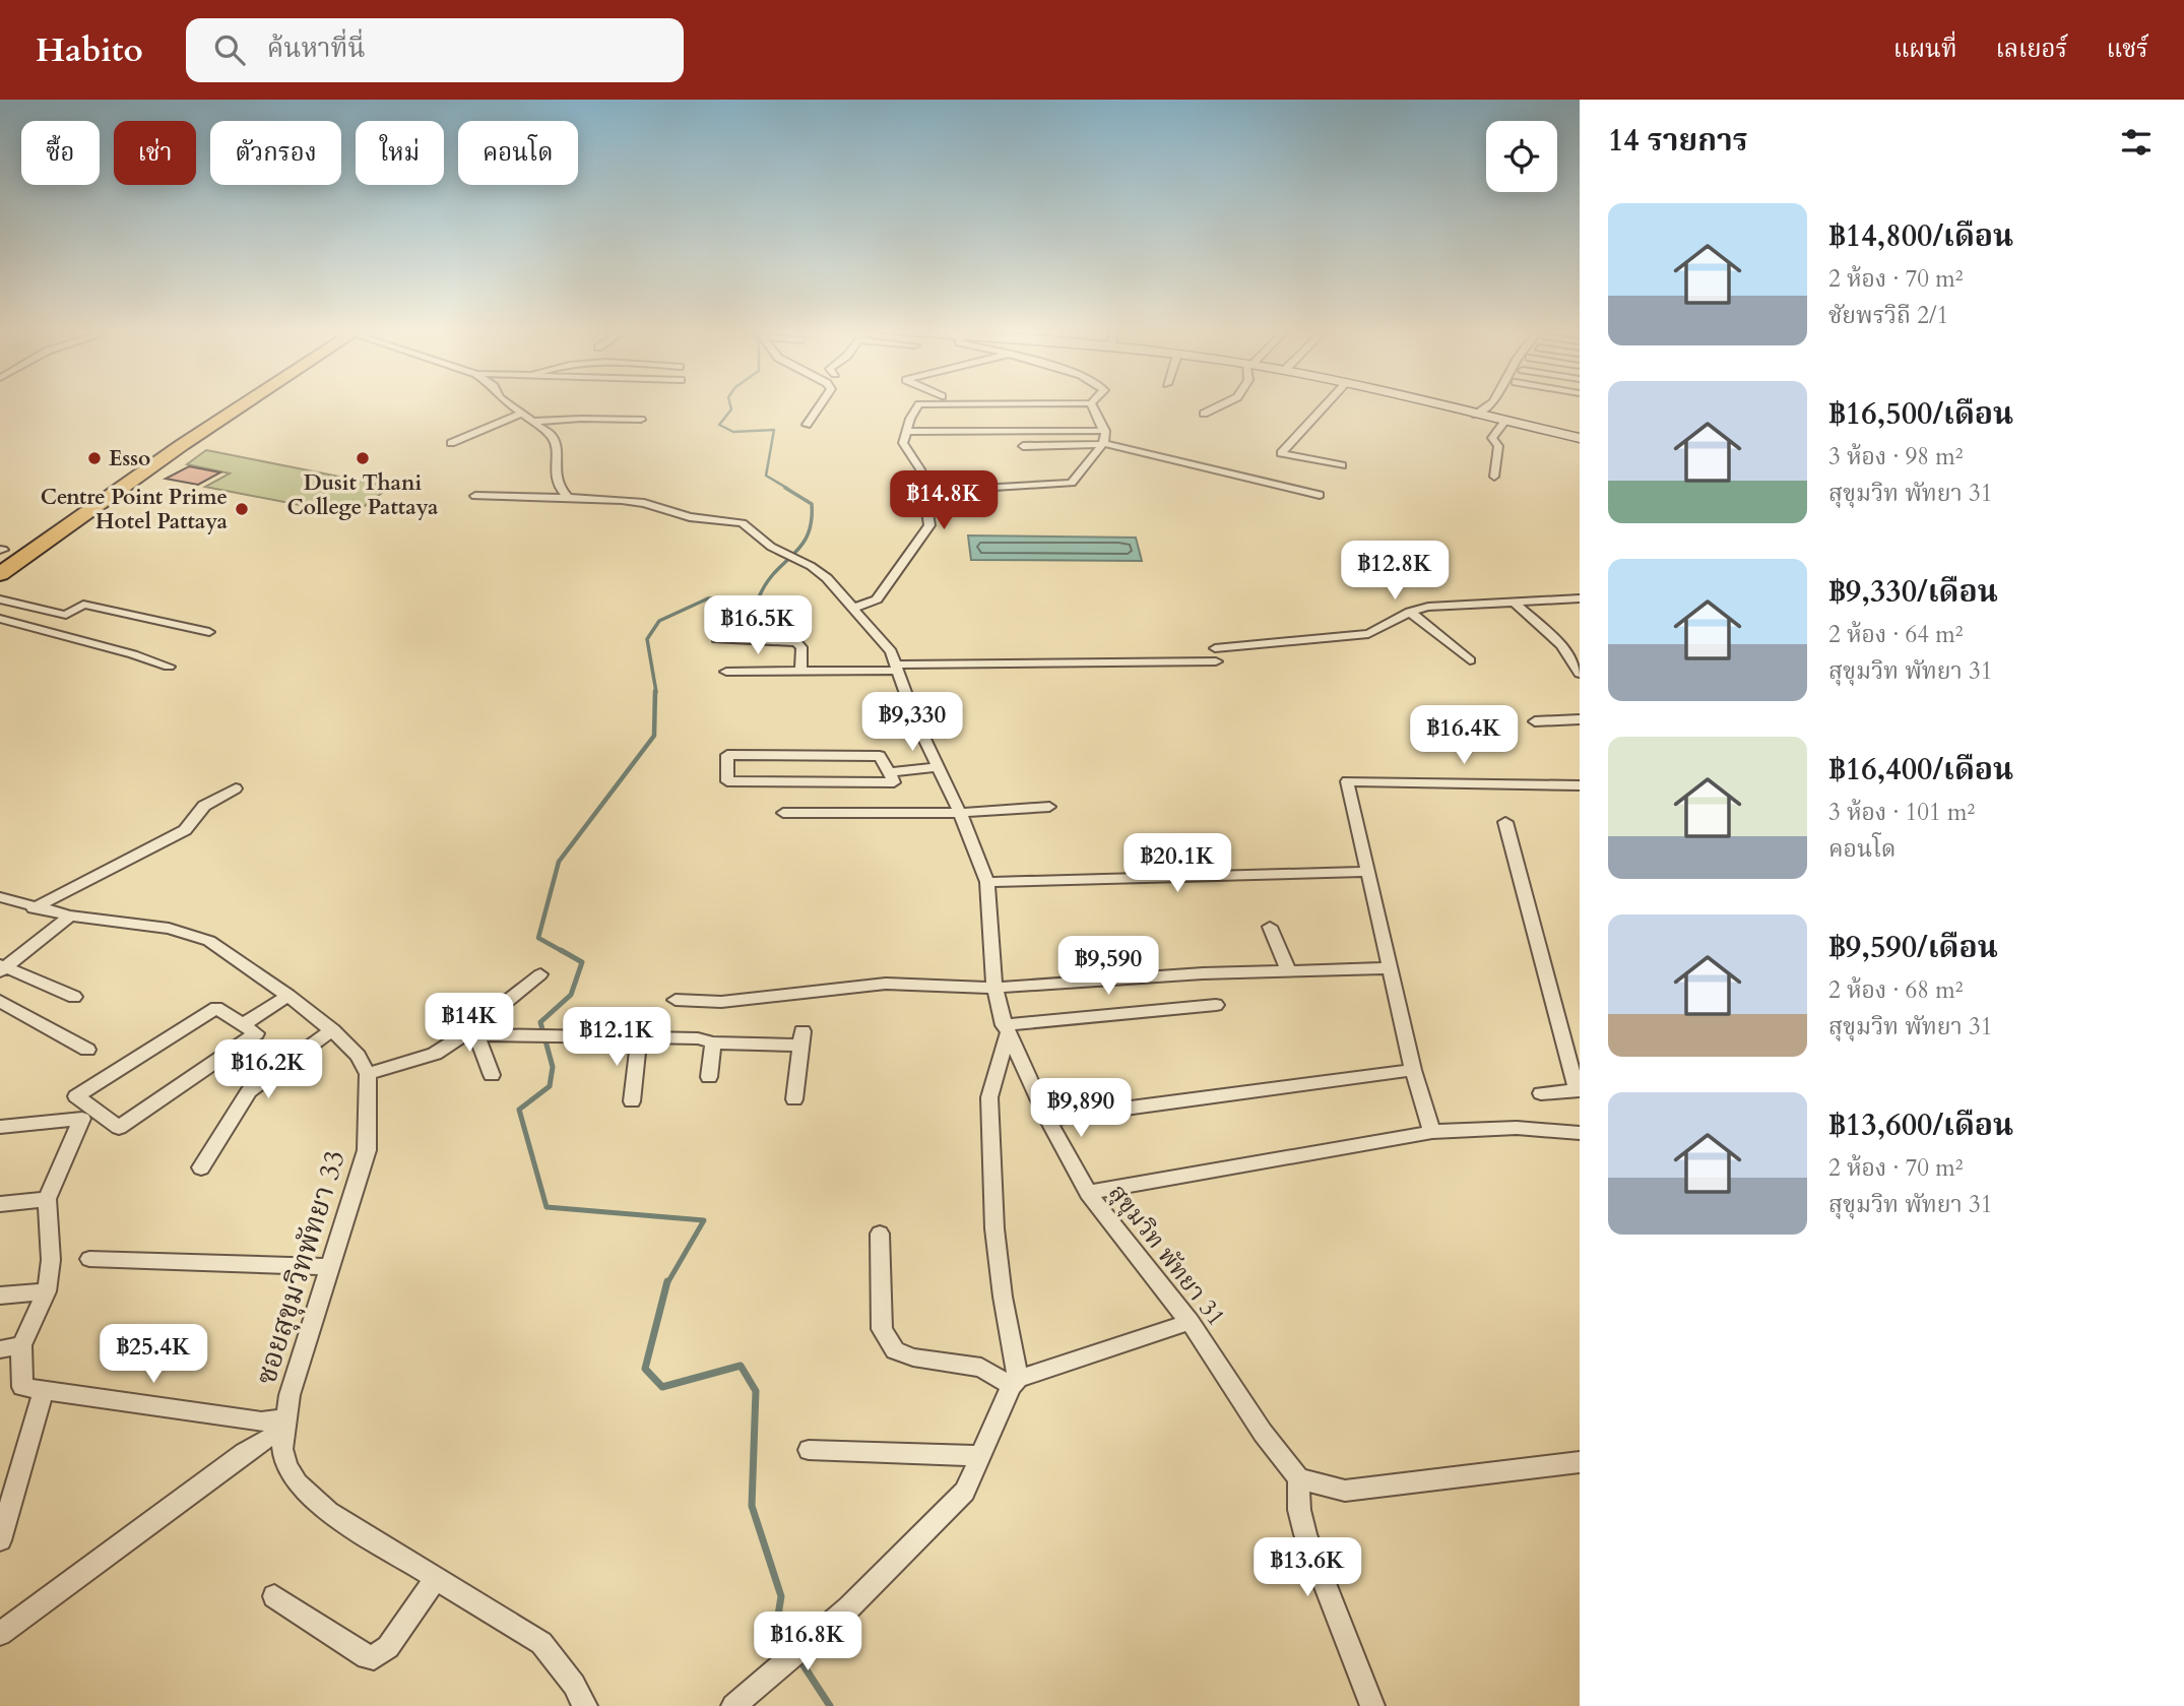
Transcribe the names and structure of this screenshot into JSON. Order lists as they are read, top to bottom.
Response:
{
  "streets": {
    "street": ["สุขุมวิท พัทยา 31", "ซอยสุขุมวิทพัทยา 33"]
  },
  "places": ["Esso", "Dusit Thani College Pattaya", "Centre Point Prime Hotel Pattaya"],
  "page": {
    "header": "Habito",
    "search": "ค้นหาที่นี่",
    "nav": ["แผนที่", "เลเยอร์", "แชร์"],
    "heading": "14 รายการ",
    "chip": [
      "ซื้อ",
      "เช่า",
      "ตัวกรอง",
      "ใหม่",
      "คอนโด"
    ],
    "list": [
      {
        "name": "฿14,800/เดือน",
        "note": "2 ห้อง · 70 m² · ชัยพรวิถี 2/1"
      },
      {
        "name": "฿16,500/เดือน",
        "note": "3 ห้อง · 98 m² · สุขุมวิท พัทยา 31"
      },
      {
        "name": "฿9,330/เดือน",
        "note": "2 ห้อง · 64 m² · สุขุมวิท พัทยา 31"
      },
      {
        "name": "฿16,400/เดือน",
        "note": "3 ห้อง · 101 m² · คอนโด"
      },
      {
        "name": "฿9,590/เดือน",
        "note": "2 ห้อง · 68 m² · สุขุมวิท พัทยา 31"
      },
      {
        "name": "฿13,600/เดือน",
        "note": "2 ห้อง · 70 m² · สุขุมวิท พัทยา 31"
      }
    ],
    "price": [
      "฿14.8K",
      "฿12.8K",
      "฿16.5K",
      "฿9,330",
      "฿16.4K",
      "฿20.1K",
      "฿9,590",
      "฿14K",
      "฿12.1K",
      "฿16.2K",
      "฿9,890",
      "฿25.4K",
      "฿13.6K",
      "฿16.8K"
    ]
  }
}
